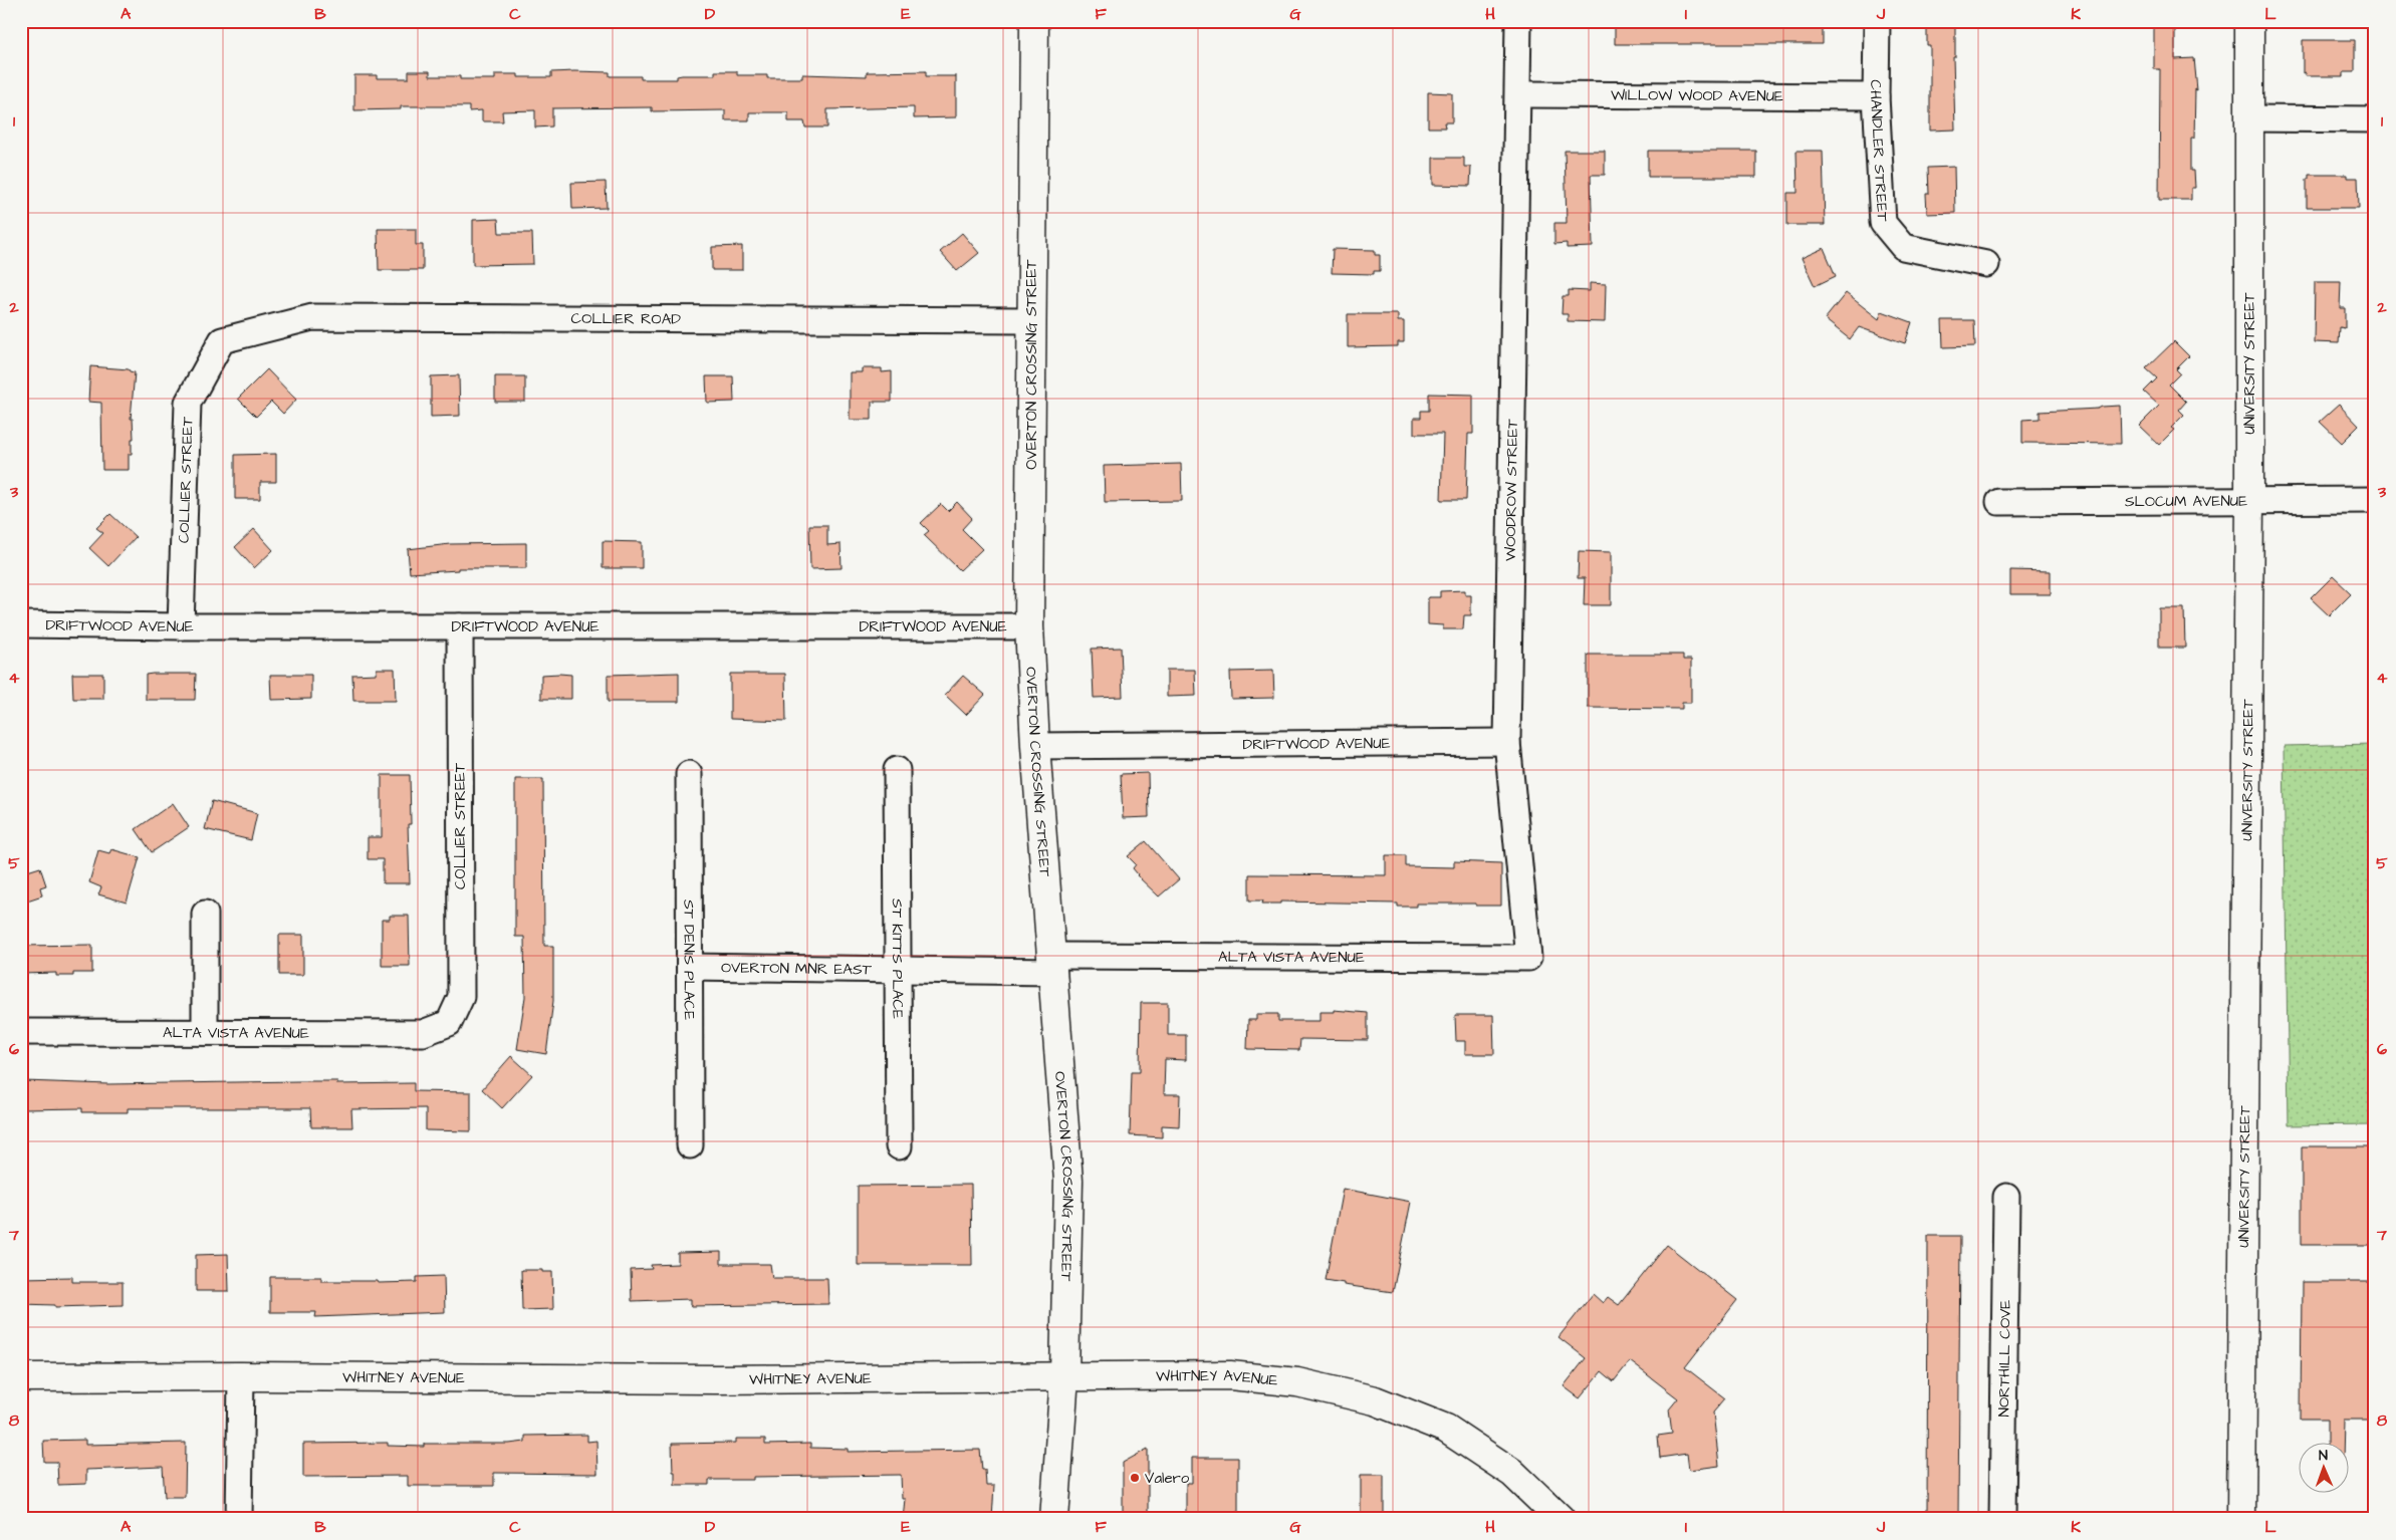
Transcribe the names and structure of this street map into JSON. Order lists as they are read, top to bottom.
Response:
{
  "streets": {
    "main road": ["UNIVERSITY STREET", "OVERTON CROSSING STREET", "WHITNEY AVENUE"],
    "street": [
      "WILLOW WOOD AVENUE",
      "CHANDLER STREET",
      "COLLIER ROAD",
      "COLLIER STREET",
      "WOODROW STREET",
      "SLOCUM AVENUE",
      "DRIFTWOOD AVENUE",
      "ALTA VISTA AVENUE",
      "ST KITTS PLACE",
      "ST DENIS PLACE",
      "OVERTON MNR EAST",
      "NORTHILL COVE"
    ]
  },
  "crossings": [
    ["WILLOW WOOD AVENUE", "CHANDLER STREET"],
    ["WILLOW WOOD AVENUE", "WOODROW STREET"],
    ["COLLIER ROAD", "OVERTON CROSSING STREET"],
    ["COLLIER ROAD", "COLLIER STREET"],
    ["UNIVERSITY STREET", "SLOCUM AVENUE"],
    ["OVERTON CROSSING STREET", "DRIFTWOOD AVENUE"],
    ["OVERTON CROSSING STREET", "ALTA VISTA AVENUE"],
    ["OVERTON CROSSING STREET", "OVERTON MNR EAST"],
    ["OVERTON CROSSING STREET", "WHITNEY AVENUE"],
    ["COLLIER STREET", "DRIFTWOOD AVENUE"],
    ["COLLIER STREET", "ALTA VISTA AVENUE"],
    ["WOODROW STREET", "DRIFTWOOD AVENUE"],
    ["WOODROW STREET", "ALTA VISTA AVENUE"],
    ["ALTA VISTA AVENUE", "OVERTON MNR EAST"],
    ["ST KITTS PLACE", "OVERTON MNR EAST"],
    ["ST DENIS PLACE", "OVERTON MNR EAST"]
  ],
  "places": ["Valero"],
  "north": "top",
  "grid": {
    "columns": [
      "A",
      "B",
      "C",
      "D",
      "E",
      "F",
      "G",
      "H",
      "I",
      "J",
      "K",
      "L"
    ],
    "rows": [
      "1",
      "2",
      "3",
      "4",
      "5",
      "6",
      "7",
      "8"
    ]
  }
}
